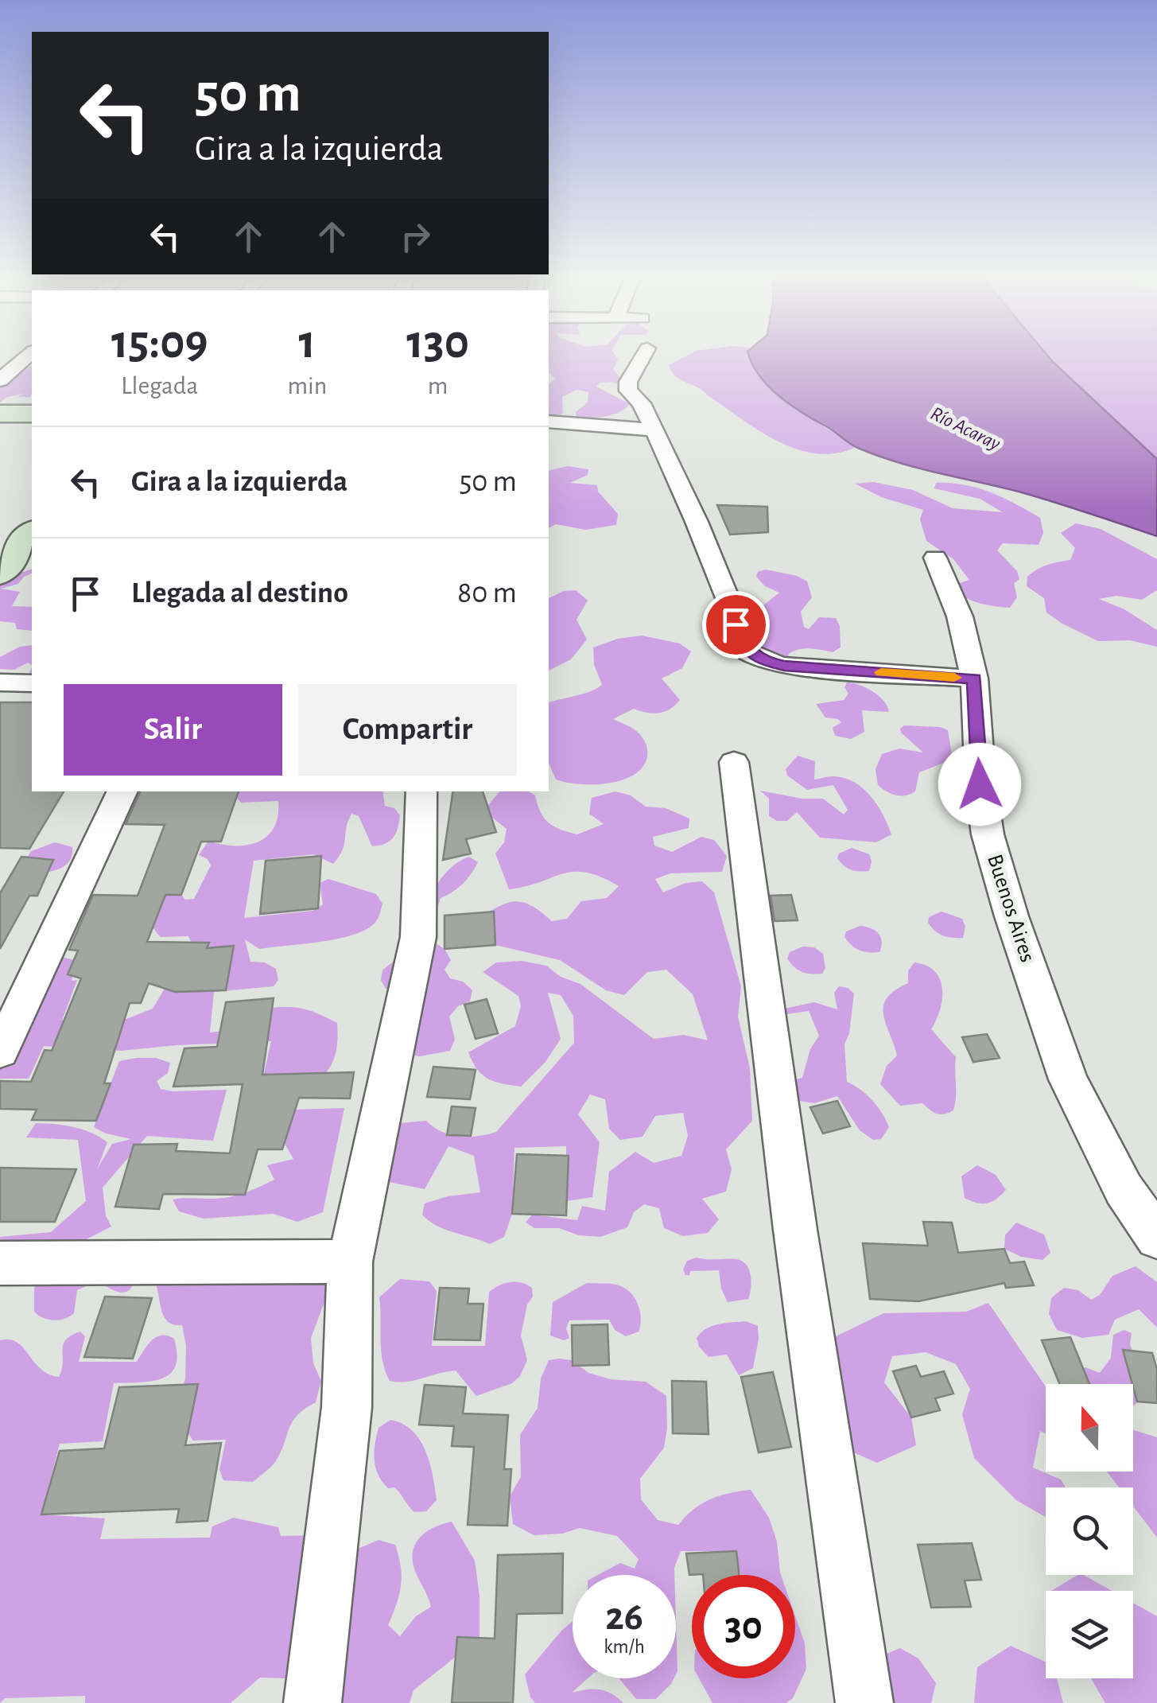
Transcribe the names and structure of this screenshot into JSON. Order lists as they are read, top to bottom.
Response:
{
  "streets": {
    "street": ["Buenos Aires"]
  },
  "water": ["Río Acaray"],
  "north": "top",
  "page": {
    "turn": ["50 m", "Gira a la izquierda"],
    "eta": [
      "15:09",
      "Llegada",
      "1",
      "min",
      "130",
      "m"
    ],
    "list": [
      {
        "name": "Gira a la izquierda",
        "value": "50 m"
      },
      {
        "name": "Llegada al destino",
        "value": "80 m"
      }
    ],
    "buttons": ["Salir", "Compartir"],
    "speed": "26 km/h",
    "limit": "30"
  }
}
